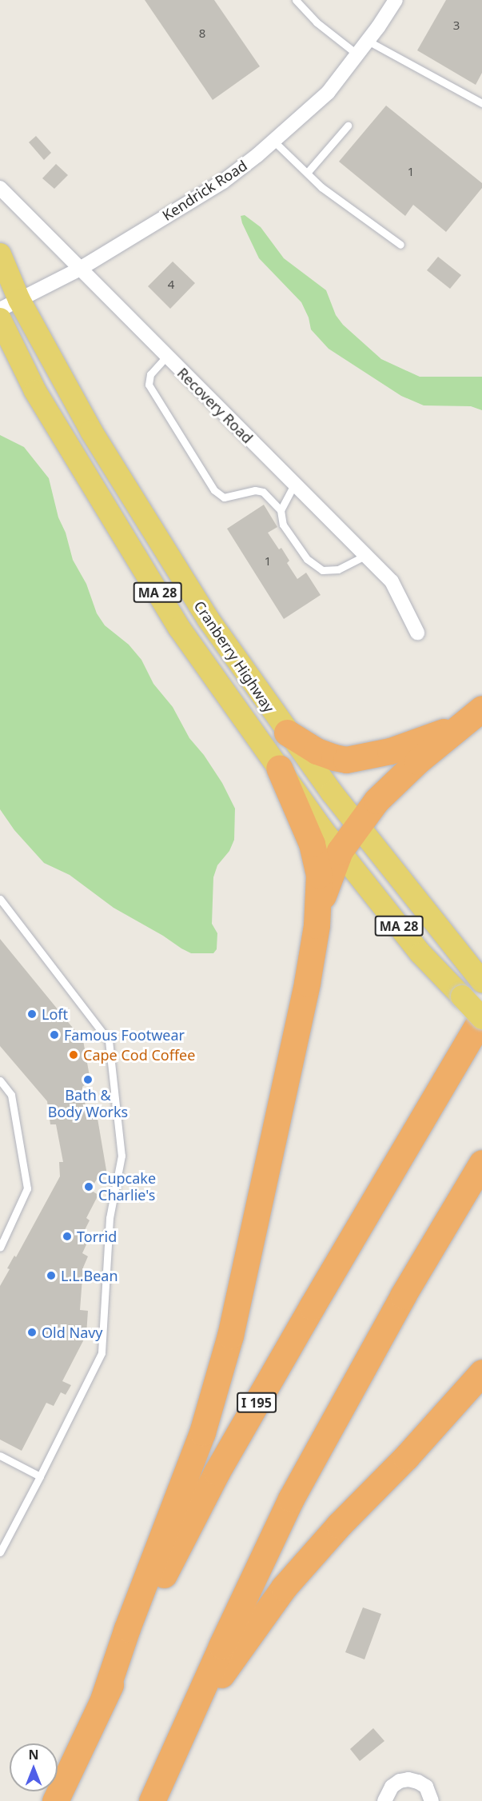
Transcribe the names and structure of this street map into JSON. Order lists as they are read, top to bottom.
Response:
{
  "streets": {
    "highway": ["I 195"],
    "main road": ["MA 28", "Cranberry Highway"],
    "street": ["Kendrick Road", "Recovery Road"]
  },
  "crossings": [
    ["Kendrick Road", "Recovery Road"],
    ["Kendrick Road", "Cranberry Highway"],
    ["Cranberry Highway", "I 195"]
  ],
  "places": [
    "Loft",
    "Famous Footwear",
    "Cape Cod Coffee",
    "Bath & Body Works",
    "Cupcake Charlie's",
    "Torrid",
    "L.L.Bean",
    "Old Navy"
  ],
  "house_numbers": [
    "3",
    "8",
    "1",
    "4",
    "1"
  ],
  "north": "top"
}
